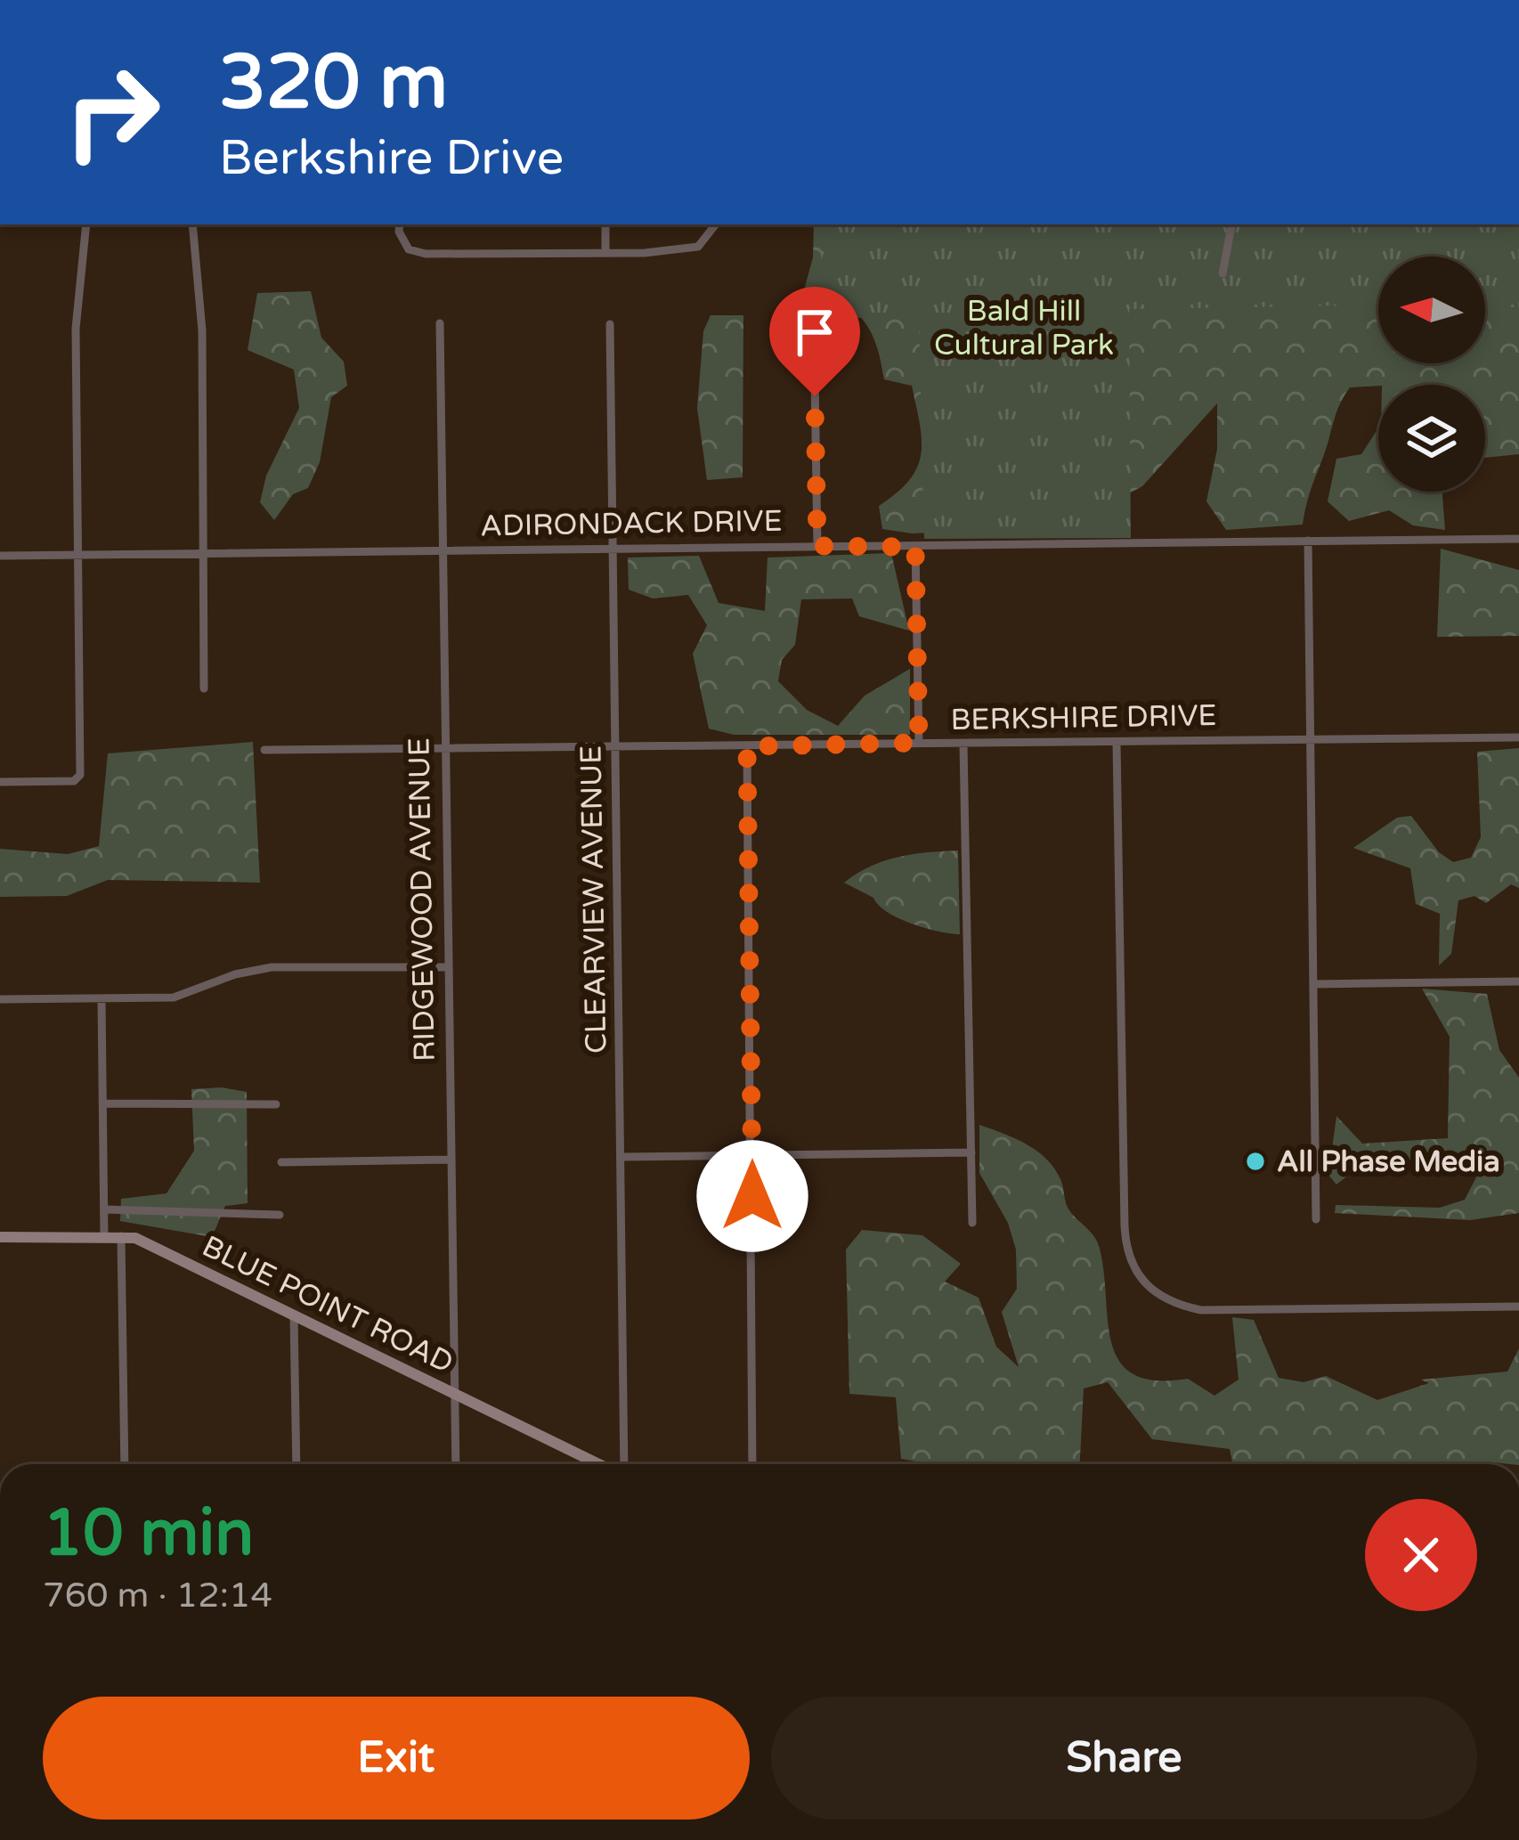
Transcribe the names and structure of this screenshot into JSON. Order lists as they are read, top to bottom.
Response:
{
  "streets": {
    "street": [
      "ADIRONDACK DRIVE",
      "BERKSHIRE DRIVE",
      "RIDGEWOOD AVENUE",
      "CLEARVIEW AVENUE",
      "BLUE POINT ROAD"
    ]
  },
  "crossings": [
    ["ADIRONDACK DRIVE", "RIDGEWOOD AVENUE"],
    ["ADIRONDACK DRIVE", "CLEARVIEW AVENUE"],
    ["BERKSHIRE DRIVE", "RIDGEWOOD AVENUE"],
    ["BERKSHIRE DRIVE", "CLEARVIEW AVENUE"],
    ["RIDGEWOOD AVENUE", "BLUE POINT ROAD"]
  ],
  "parks": ["Bald Hill Cultural Park"],
  "places": ["All Phase Media"],
  "north": "left",
  "page": {
    "turn": ["320 m", "Berkshire Drive"],
    "heading": ["10 min", "760 m · 12:14"],
    "buttons": ["Exit", "Share"]
  }
}
